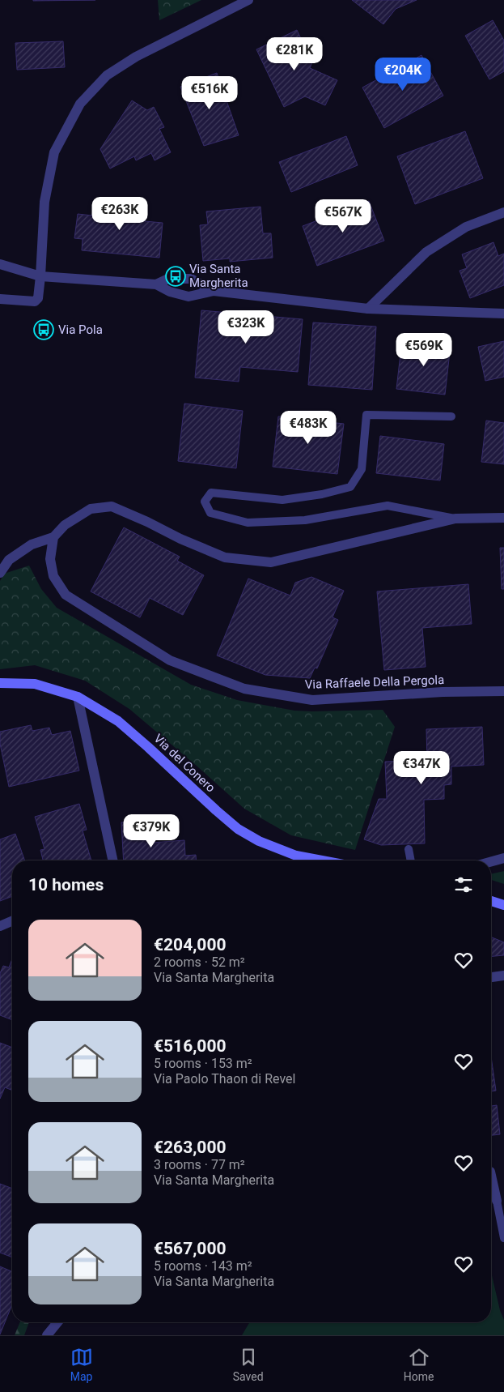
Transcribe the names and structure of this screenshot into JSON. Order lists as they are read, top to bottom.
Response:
{
  "streets": {
    "main road": ["Via del Conero"],
    "street": ["Via Raffaele Della Pergola"]
  },
  "places": {
    "bus stop": ["Via Santa Margherita", "Via Pola"]
  },
  "page": {
    "price": [
      "€281K",
      "€204K",
      "€516K",
      "€263K",
      "€567K",
      "€323K",
      "€569K",
      "€483K",
      "€347K",
      "€379K"
    ],
    "heading": "10 homes",
    "list": [
      {
        "name": "€204,000",
        "note": "2 rooms · 52 m² · Via Santa Margherita"
      },
      {
        "name": "€516,000",
        "note": "5 rooms · 153 m² · Via Paolo Thaon di Revel"
      },
      {
        "name": "€263,000",
        "note": "3 rooms · 77 m² · Via Santa Margherita"
      },
      {
        "name": "€567,000",
        "note": "5 rooms · 143 m² · Via Santa Margherita"
      }
    ],
    "tabs": ["Map", "Saved", "Home"]
  }
}
